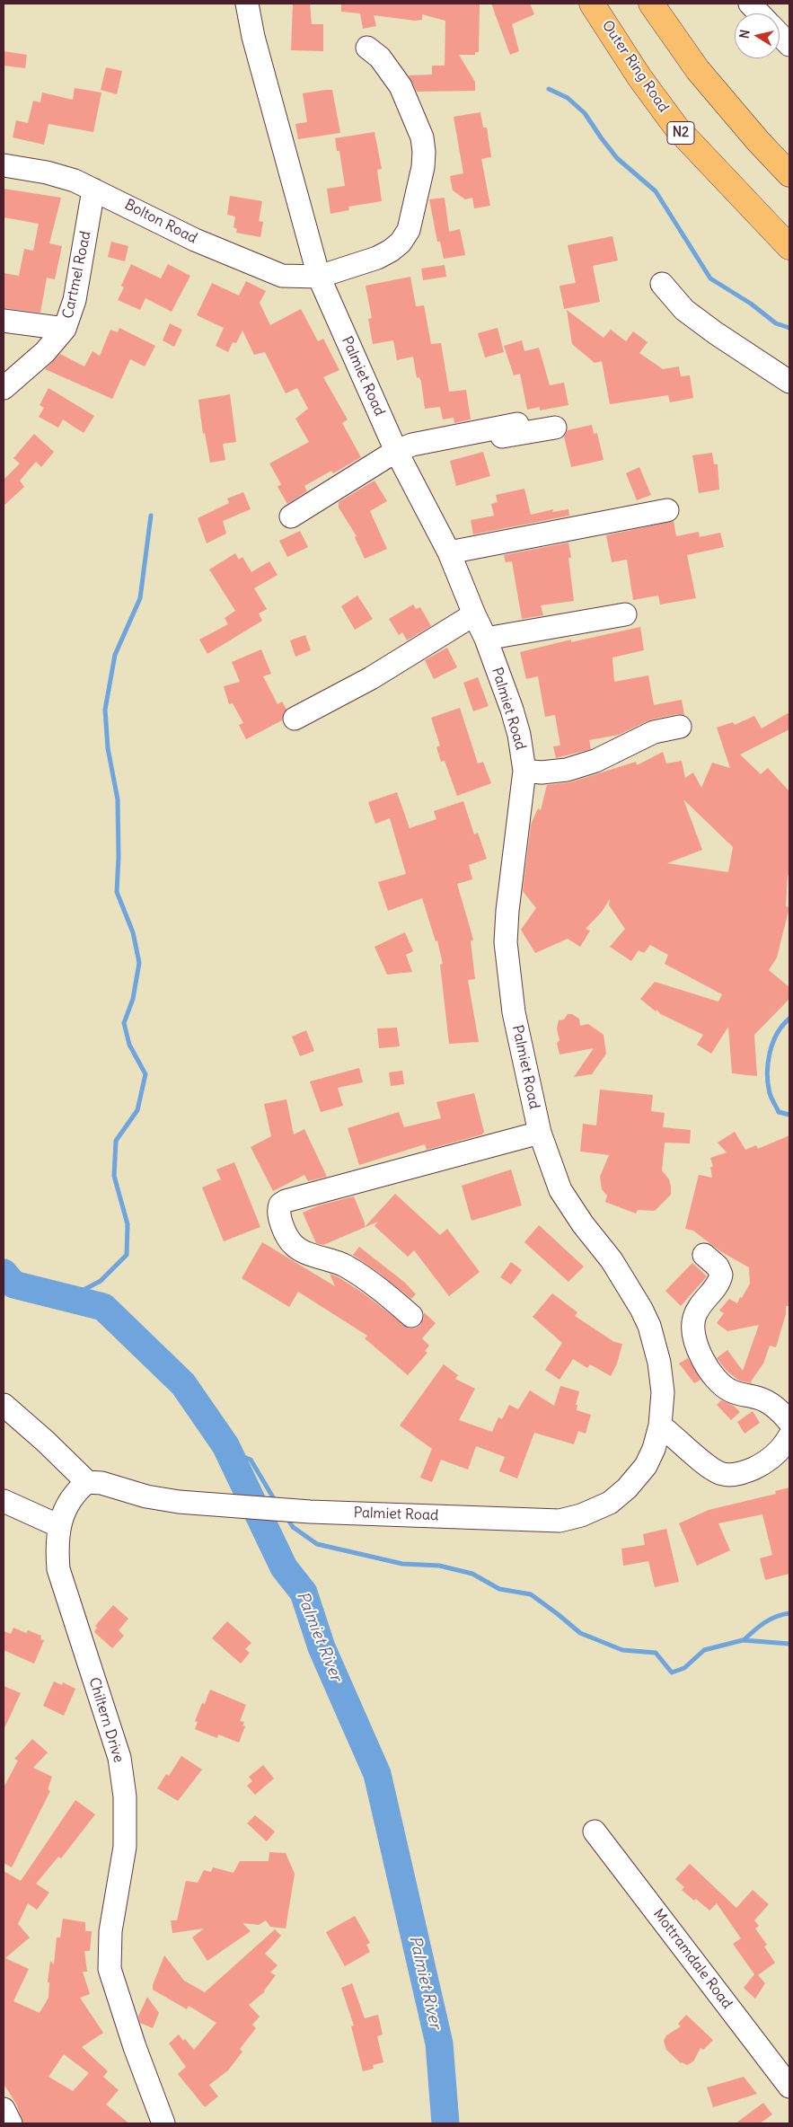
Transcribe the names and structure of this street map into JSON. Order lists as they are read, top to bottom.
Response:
{
  "streets": {
    "highway": ["Outer Ring Road", "N2"],
    "street": [
      "Bolton Road",
      "Cartmel Road",
      "Palmiet Road",
      "Chiltern Drive",
      "Mottramdale Road"
    ]
  },
  "crossings": [
    ["Bolton Road", "Cartmel Road"],
    ["Bolton Road", "Palmiet Road"],
    ["Palmiet Road", "Chiltern Drive"]
  ],
  "water": ["Palmiet River"],
  "north": "left"
}
